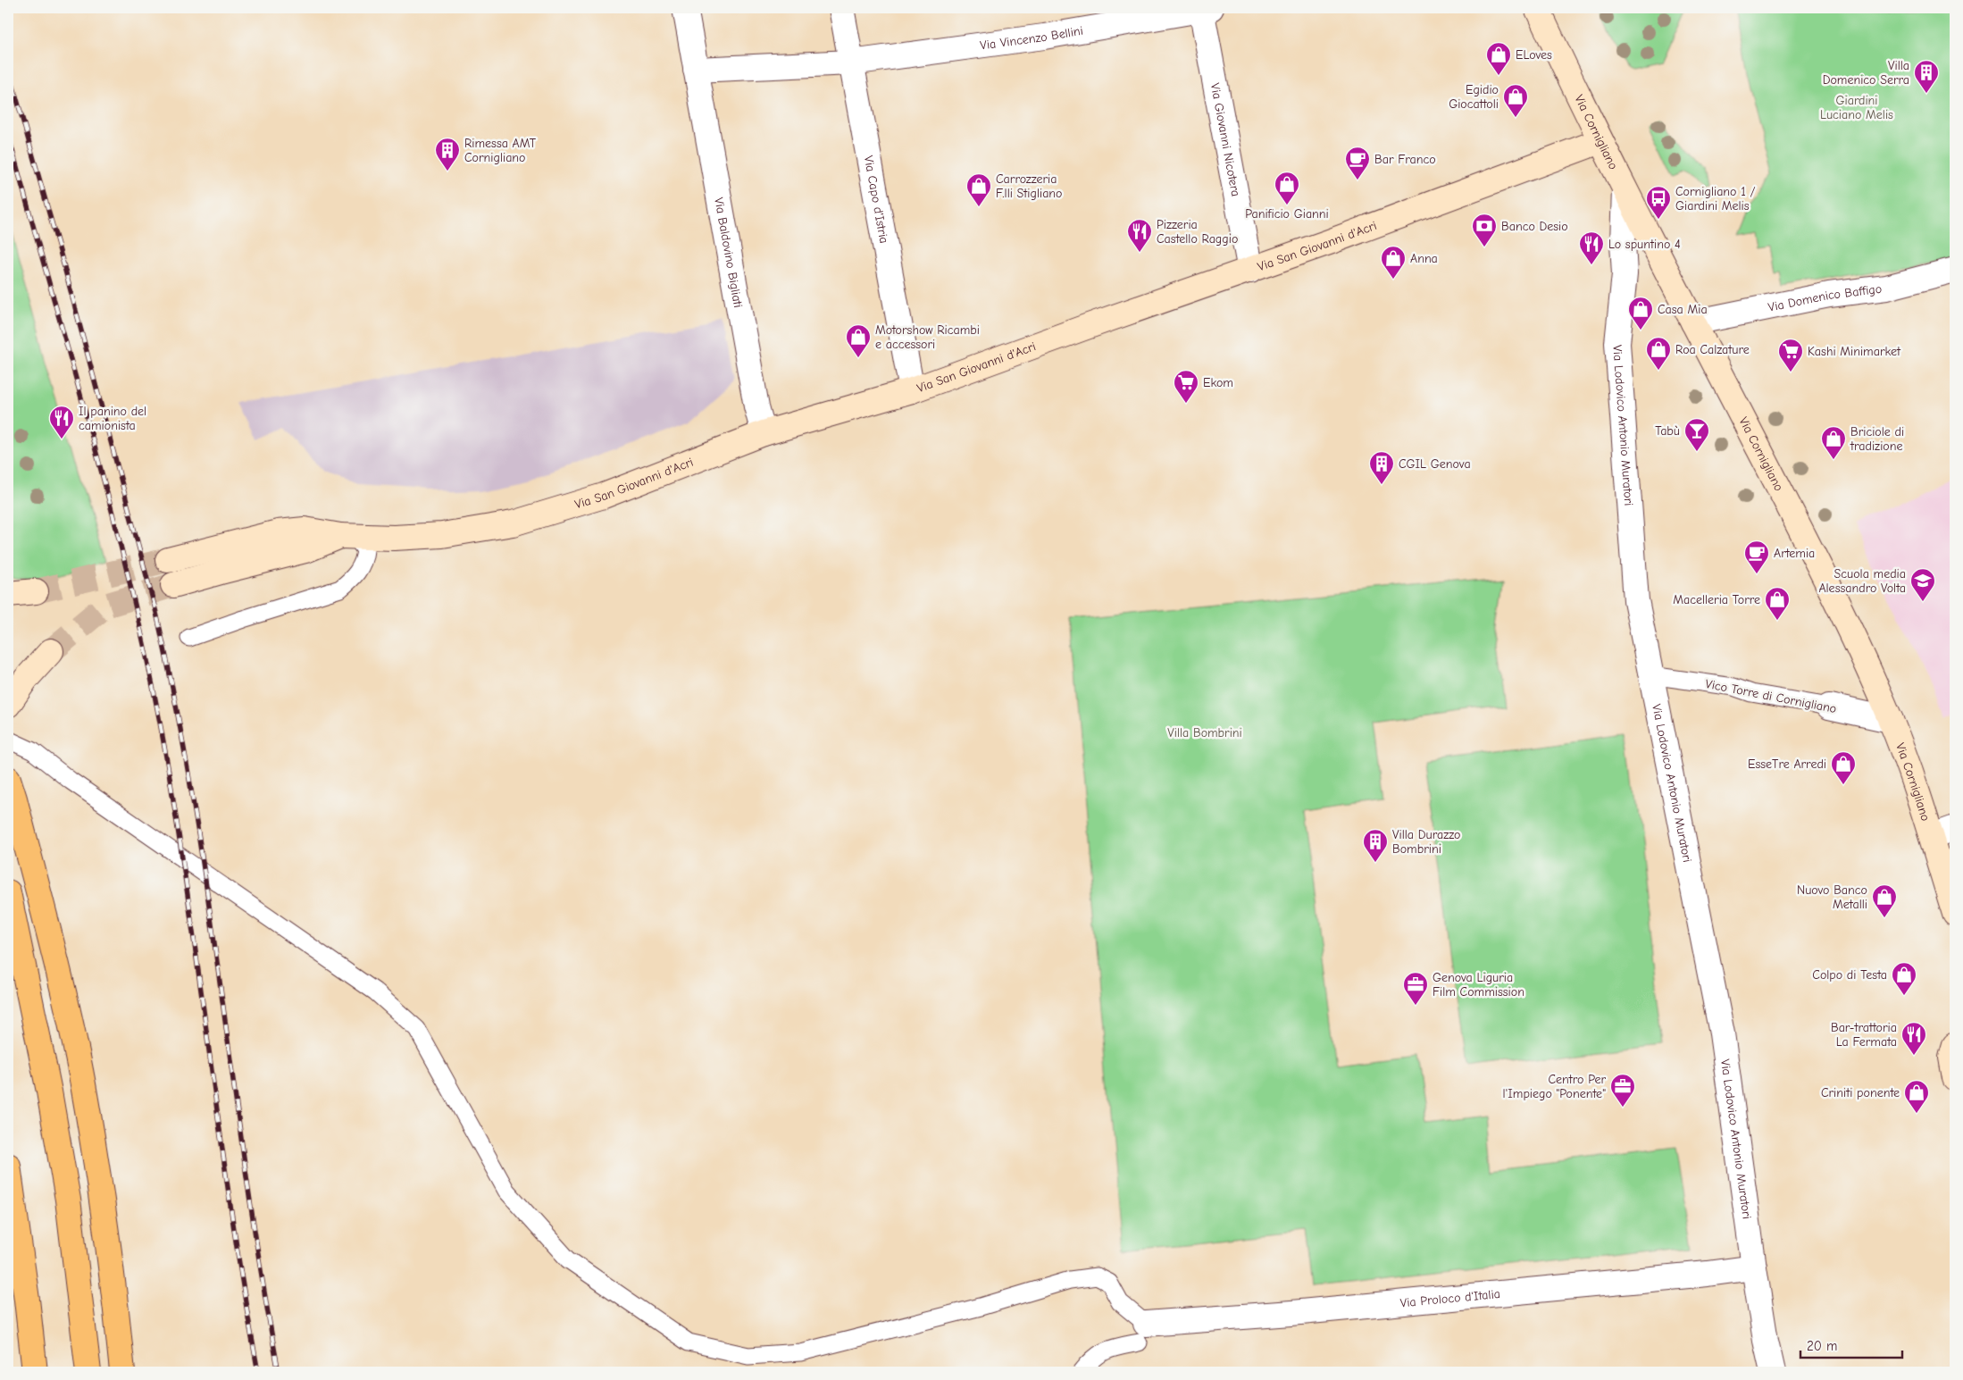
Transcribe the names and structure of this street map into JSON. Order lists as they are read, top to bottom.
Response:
{
  "streets": {
    "main road": ["Via Cornigliano", "Via San Giovanni d'Acri"],
    "street": [
      "Via Vincenzo Bellini",
      "Via Giovanni Nicotera",
      "Via Capo d'Istria",
      "Via Baldovino Bigliati",
      "Via Domenico Baffigo",
      "Via Lodovico Antonio Muratori",
      "Vico Torre di Cornigliano",
      "Via Proloco d'Italia"
    ]
  },
  "crossings": [
    ["Via Vincenzo Bellini", "Via Giovanni Nicotera"],
    ["Via Vincenzo Bellini", "Via Capo d'Istria"],
    ["Via Cornigliano", "Via San Giovanni d'Acri"],
    ["Via Cornigliano", "Via Domenico Baffigo"],
    ["Via Cornigliano", "Via Lodovico Antonio Muratori"],
    ["Via Cornigliano", "Vico Torre di Cornigliano"],
    ["Via Giovanni Nicotera", "Via San Giovanni d'Acri"],
    ["Via Capo d'Istria", "Via San Giovanni d'Acri"],
    ["Via San Giovanni d'Acri", "Via Baldovino Bigliati"],
    ["Via Lodovico Antonio Muratori", "Vico Torre di Cornigliano"],
    ["Via Lodovico Antonio Muratori", "Via Proloco d'Italia"]
  ],
  "parks": ["Giardini Luciano Melis", "Villa Bombrini"],
  "places": {
    "shop": [
      "ELoves",
      "Egidio Giocattoli",
      "Panificio Gianni",
      "Carrozzeria F.lli Stigliano",
      "Anna",
      "Casa Mia",
      "Motorshow Ricambi e accessori",
      "Roa Calzature",
      "Briciole di tradizione",
      "Macelleria Torre",
      "EsseTre Arredi",
      "Nuovo Banco Metalli",
      "Colpo di Testa",
      "Criniti ponente"
    ],
    "building": [
      "Villa Domenico Serra",
      "Rimessa AMT Cornigliano",
      "CGIL Genova",
      "Villa Durazzo Bombrini"
    ],
    "cafe": ["Bar Franco", "Artemia"],
    "bus stop": ["Cornigliano 1 / Giardini Melis"],
    "bank": ["Banco Desio"],
    "restaurant": [
      "Pizzeria Castello Raggio",
      "Lo spuntino 4",
      "Il panino del camionista",
      "Bar-trattoria La Fermata"
    ],
    "supermarket": ["Kashi Minimarket", "Ekom"],
    "bar": ["Tabù"],
    "school or university": ["Scuola media Alessandro Volta"],
    "office": ["Genova Liguria Film Commission", "Centro Per l'Impiego \"Ponente\""]
  },
  "scale_bar": "20 m"
}
